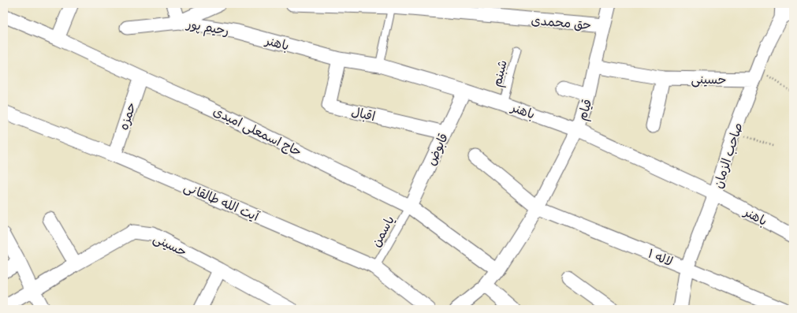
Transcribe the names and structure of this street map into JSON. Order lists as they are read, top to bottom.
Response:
{
  "streets": {
    "street": [
      "حق محمدی",
      "رحیم پور",
      "باهنر",
      "حسینی",
      "قیام",
      "اقبال",
      "حمزه",
      "حاج اسمعلی امیدی",
      "قابوض",
      "صاحب الزمان",
      "آیت الله طالقانی",
      "لاله ۱"
    ],
    "lane": ["شبنم", "یاسمن"]
  },
  "crossings": [
    ["حق محمدی", "قیام"],
    ["رحیم پور", "باهنر"],
    ["باهنر", "شبنم"],
    ["باهنر", "قیام"],
    ["باهنر", "اقبال"],
    ["باهنر", "قابوض"],
    ["باهنر", "صاحب الزمان"],
    ["حسینی", "قیام"],
    ["حسینی", "صاحب الزمان"],
    ["قیام", "لاله ۱"],
    ["اقبال", "قابوض"],
    ["حمزه", "حاج اسمعلی امیدی"],
    ["حمزه", "آیت الله طالقانی"],
    ["حاج اسمعلی امیدی", "قابوض"],
    ["حاج اسمعلی امیدی", "یاسمن"],
    ["قابوض", "یاسمن"],
    ["صاحب الزمان", "لاله ۱"],
    ["آیت الله طالقانی", "یاسمن"]
  ]
}
